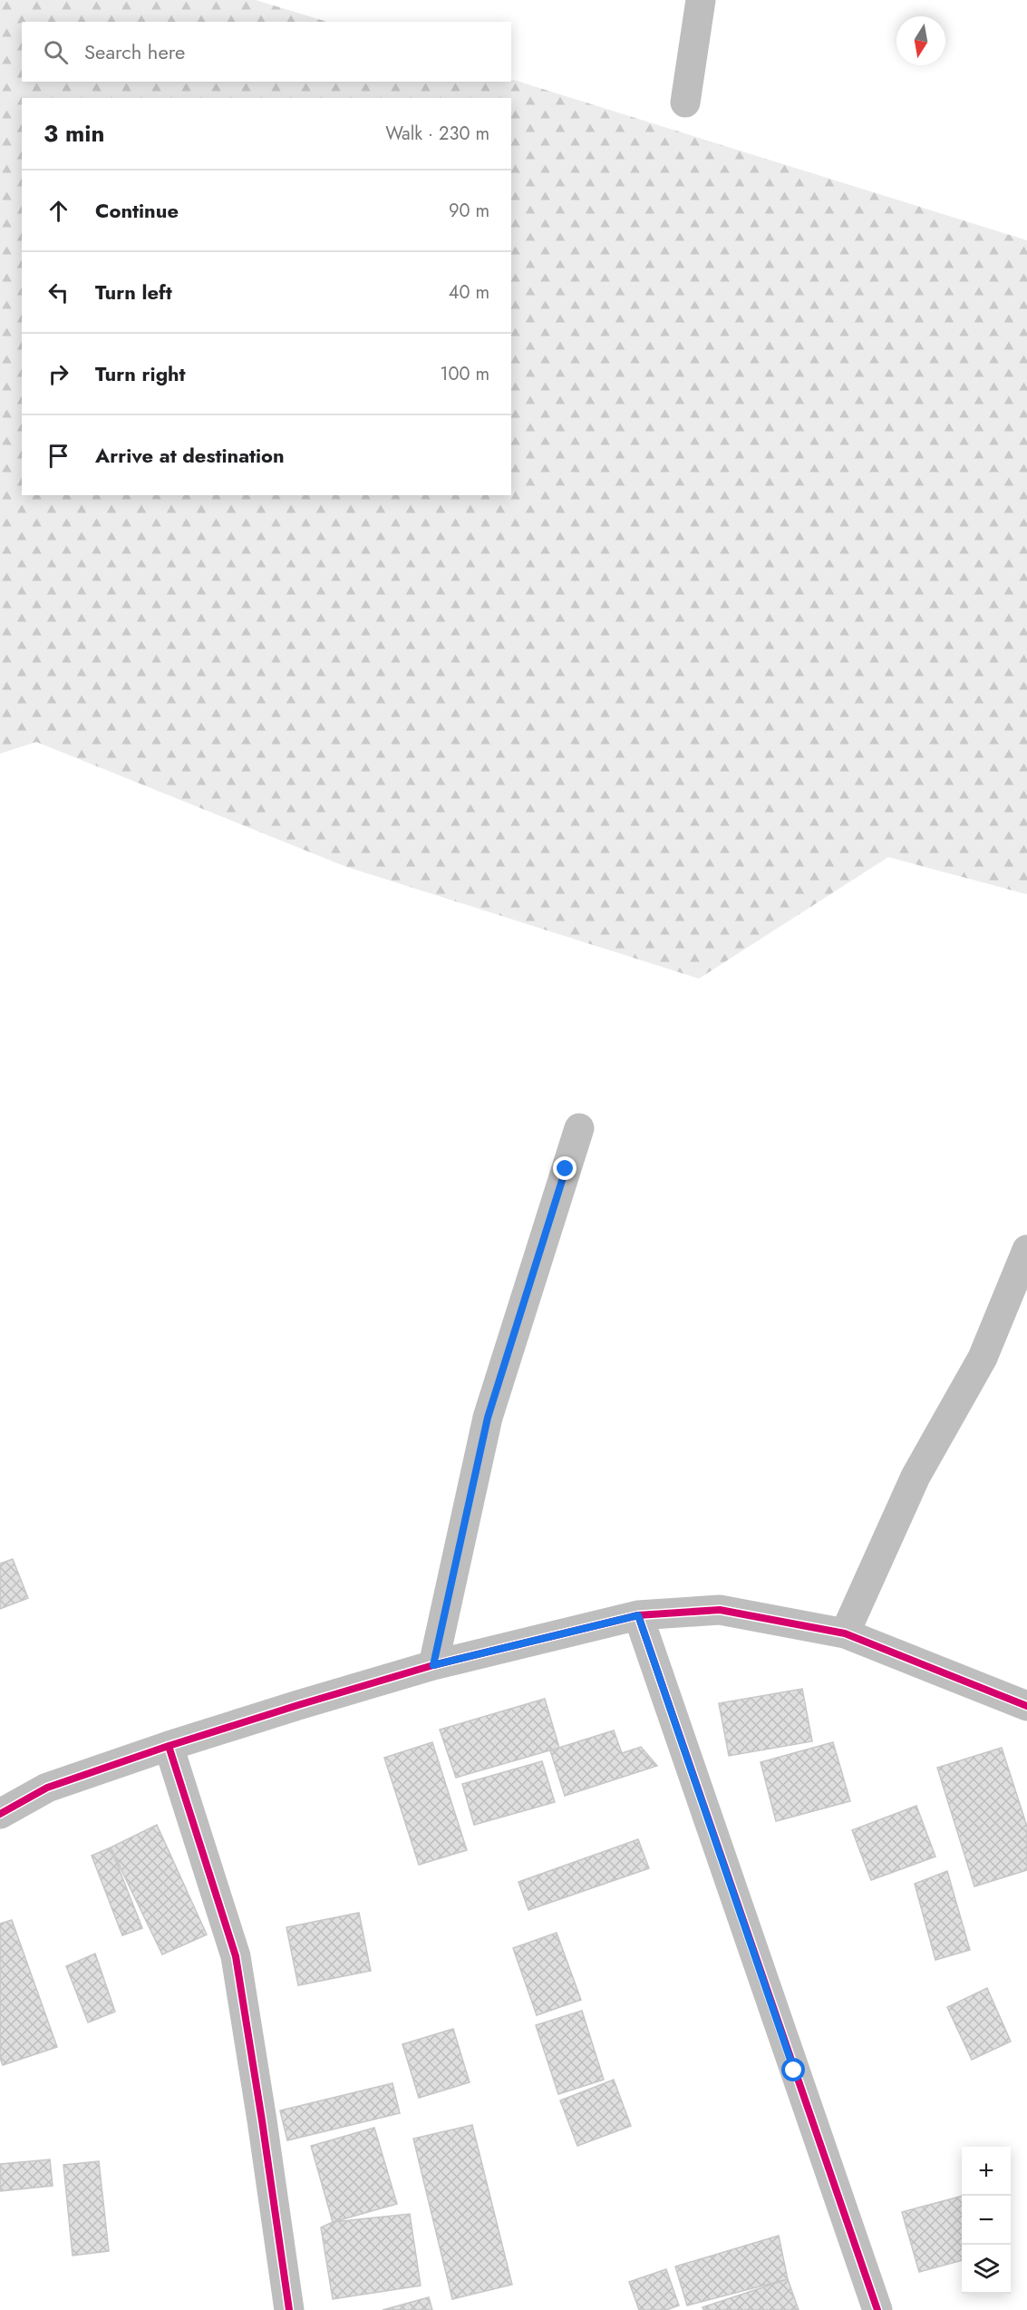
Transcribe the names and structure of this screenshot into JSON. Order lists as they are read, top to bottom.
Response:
{
  "north": "bottom",
  "page": {
    "search": "Search here",
    "heading": ["3 min", "Walk · 230 m"],
    "list": [
      ["Continue", "90 m"],
      ["Turn left", "40 m"],
      ["Turn right", "100 m"],
      "Arrive at destination"
    ],
    "map_buttons": ["+", "−"]
  }
}
